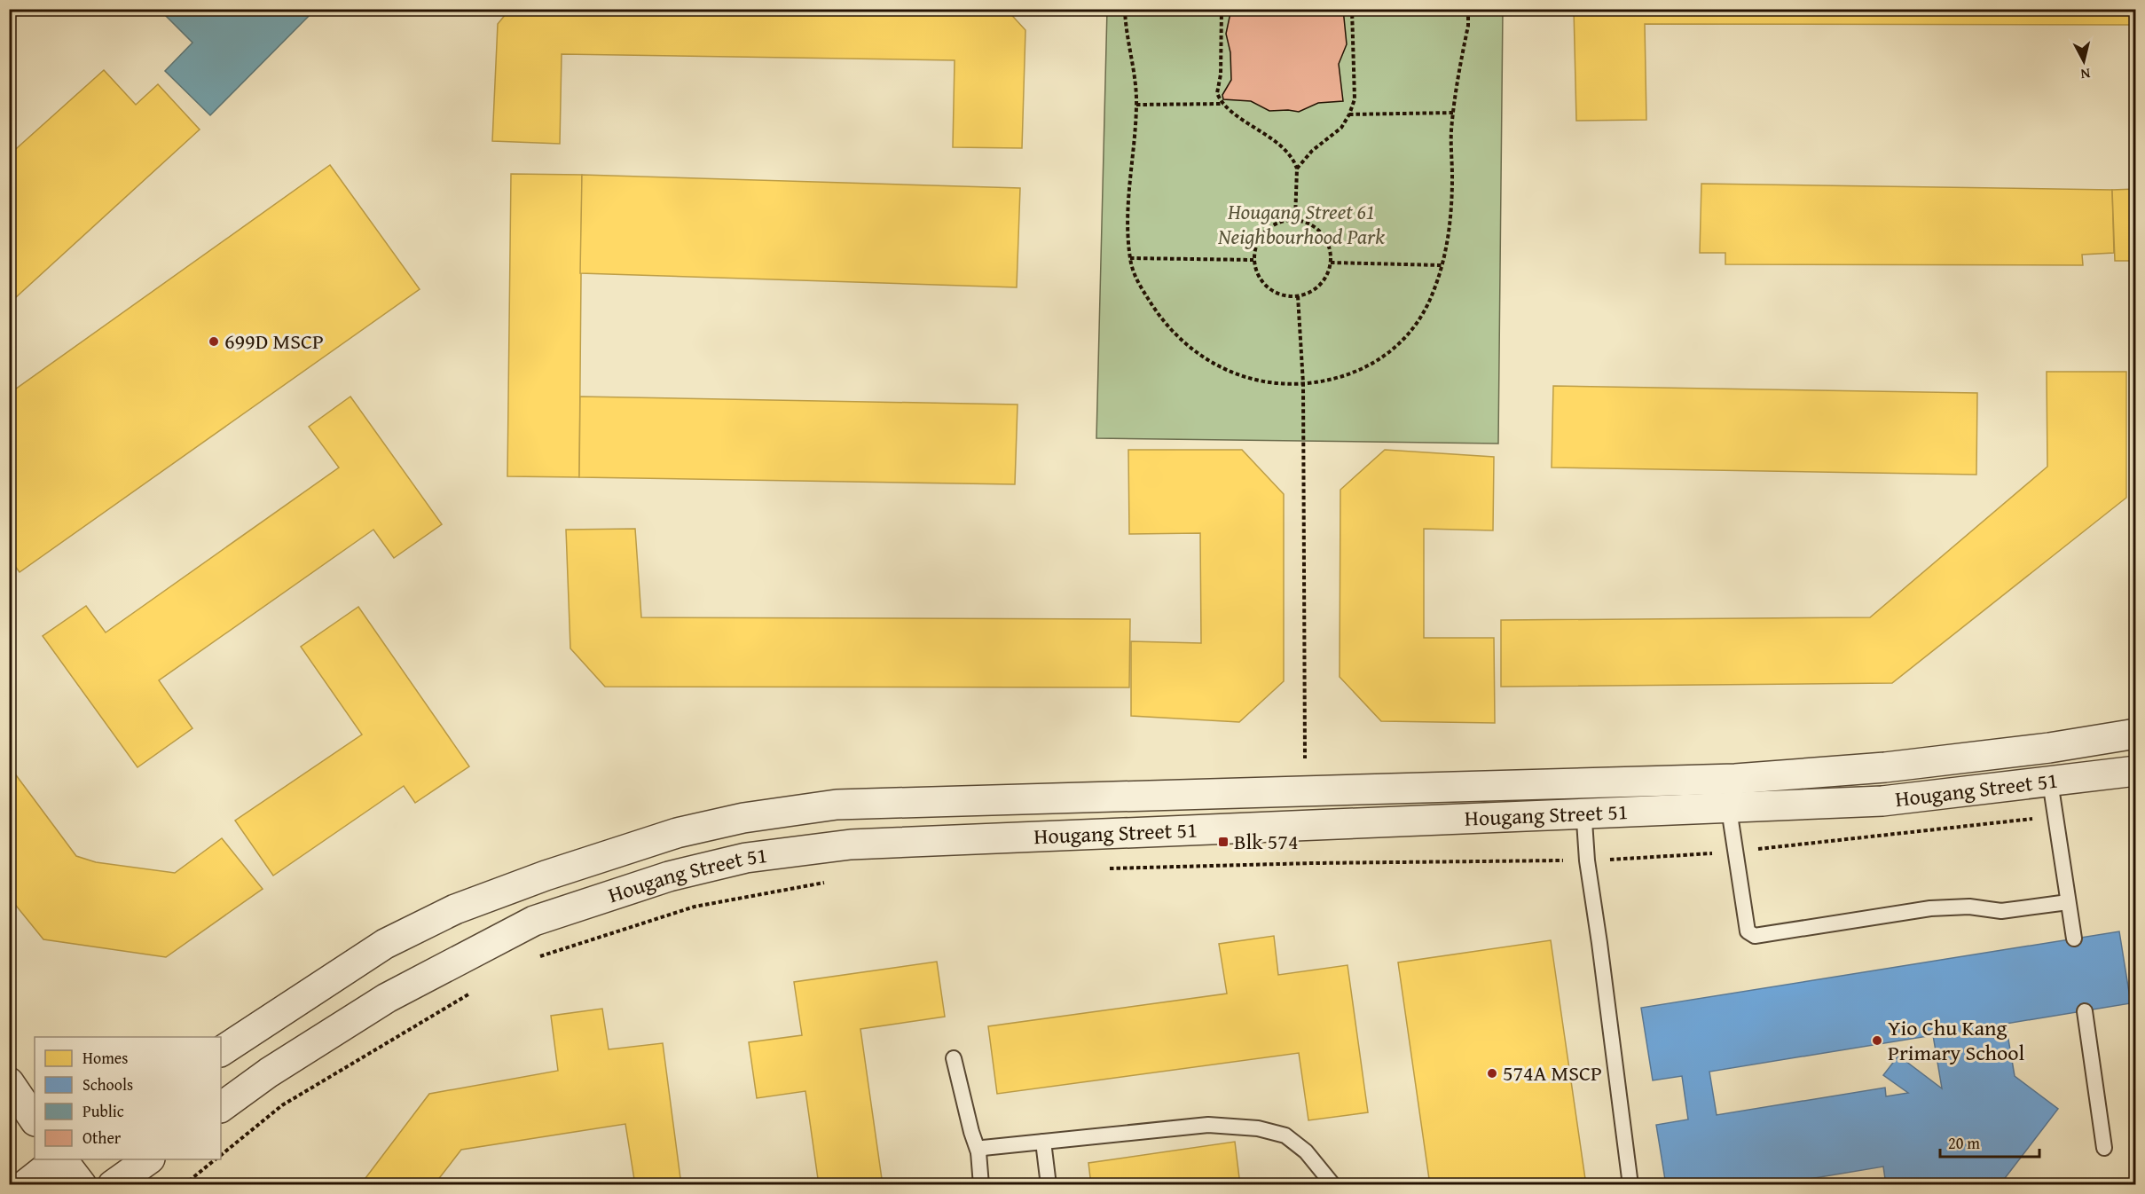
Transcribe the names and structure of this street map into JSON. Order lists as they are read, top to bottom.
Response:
{
  "streets": {
    "street": ["Hougang Street 51"]
  },
  "parks": ["Hougang Street 61 Neighbourhood Park"],
  "places": {
    "other": ["699D MSCP", "Yio Chu Kang Primary School", "574A MSCP"],
    "transit": ["Blk 574"]
  },
  "legend": [
    "Homes",
    "Schools",
    "Public",
    "Other"
  ],
  "scale_bar": "20 m",
  "north": "bottom"
}
